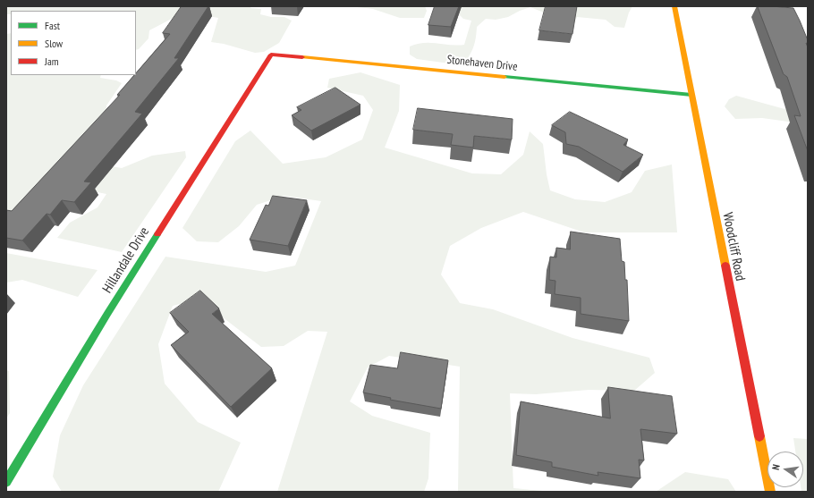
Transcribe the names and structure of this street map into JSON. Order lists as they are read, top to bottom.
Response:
{
  "streets": {
    "street": ["Stonehaven Drive", "Woodcliff Road", "Hillandale Drive"]
  },
  "crossings": [
    ["Stonehaven Drive", "Woodcliff Road"],
    ["Stonehaven Drive", "Hillandale Drive"]
  ],
  "legend": ["Fast", "Slow", "Jam"],
  "north": "left"
}
